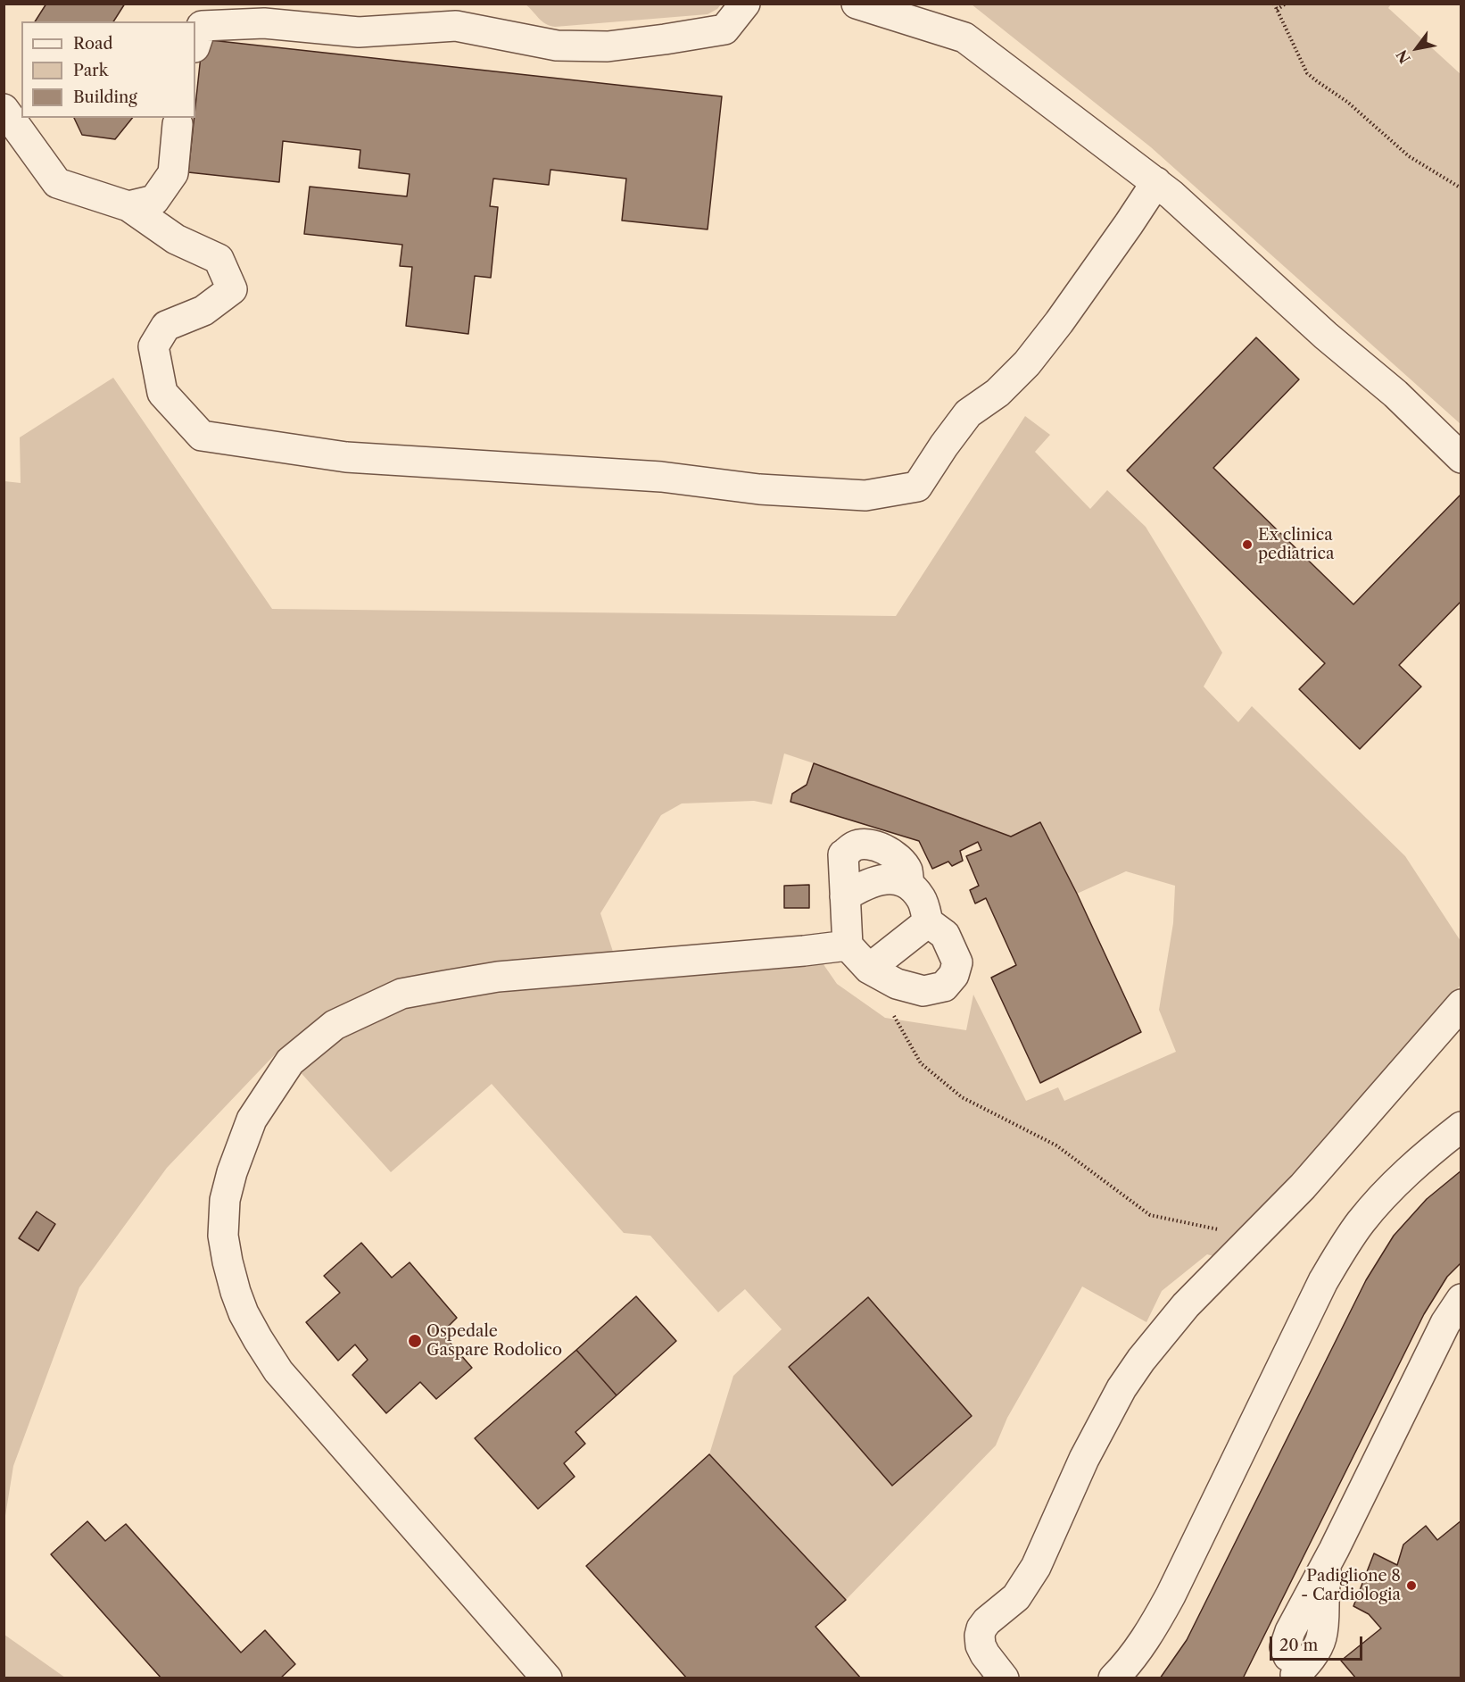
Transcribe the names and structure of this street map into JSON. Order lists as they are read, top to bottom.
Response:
{
  "places": ["Ex clinica pediatrica", "Ospedale Gaspare Rodolico", "Padiglione 8 - Cardiologia"],
  "legend": ["Road", "Park", "Building"],
  "scale_bar": "20 m",
  "north": "bottom left"
}
